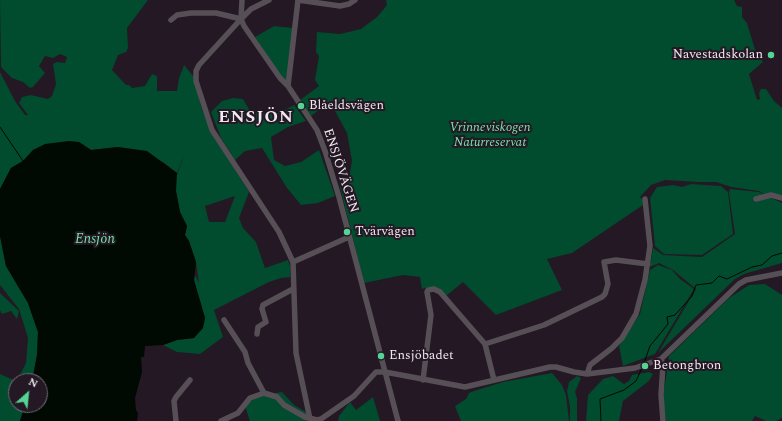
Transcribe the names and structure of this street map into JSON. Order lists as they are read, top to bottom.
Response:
{
  "streets": {
    "street": ["ENSJÖVÄGEN"]
  },
  "districts": ["ENSJÖN"],
  "water": ["Ensjön"],
  "parks": ["Vrinneviskogen Naturreservat"],
  "places": [
    "Navestadskolan",
    "Blåeldsvägen",
    "Tvärvägen",
    "Ensjöbadet",
    "Betongbron"
  ],
  "north": "top right"
}
